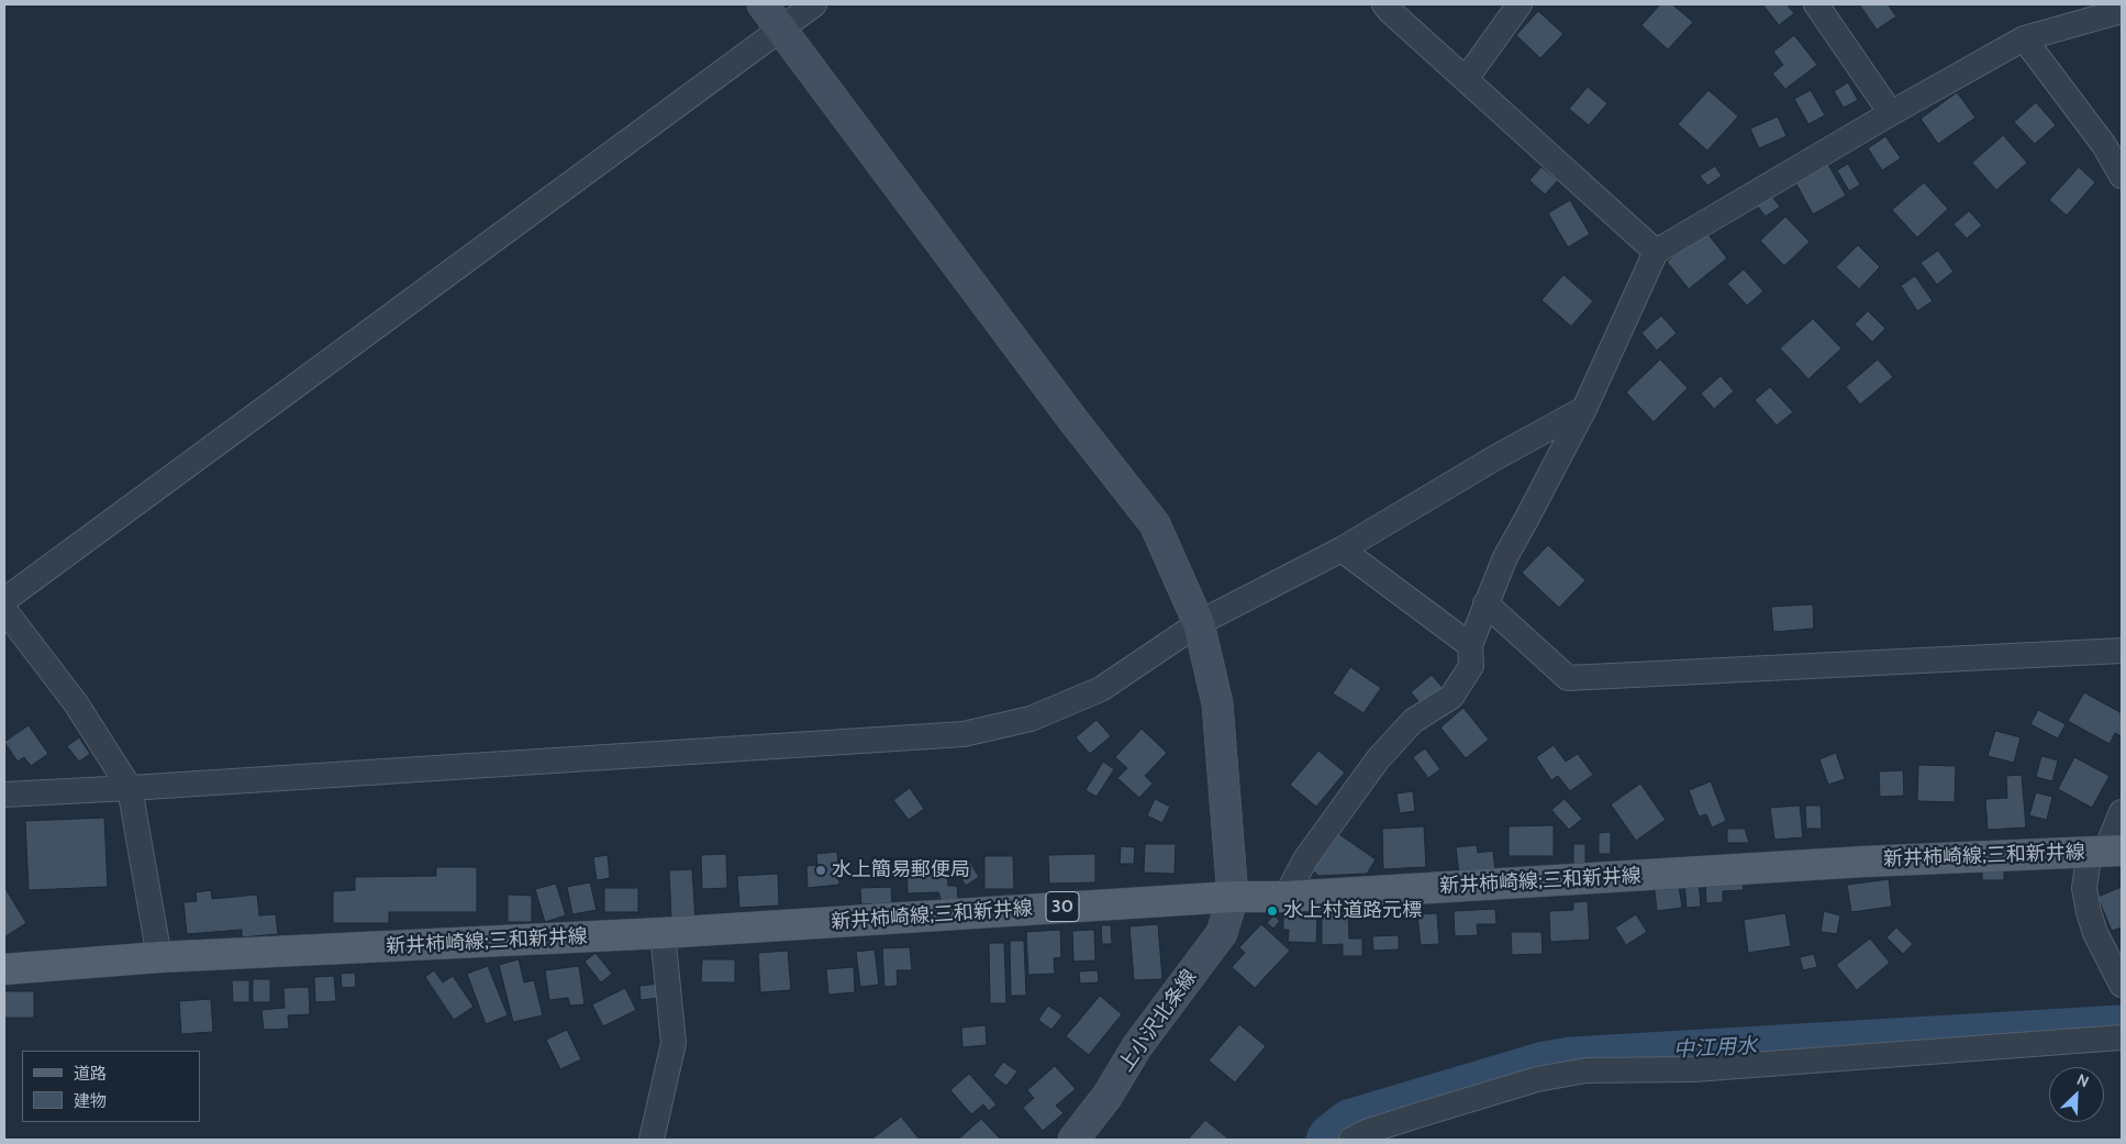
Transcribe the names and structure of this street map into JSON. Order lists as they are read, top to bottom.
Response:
{
  "streets": {
    "main road": ["新井柿崎線;三和新井線", "30"],
    "street": ["上小沢北条線"]
  },
  "crossings": [
    ["新井柿崎線;三和新井線", "上小沢北条線"]
  ],
  "water": ["中江用水"],
  "places": ["水上簡易郵便局", "水上村道路元標"],
  "legend": ["道路", "建物"],
  "north": "top right"
}
